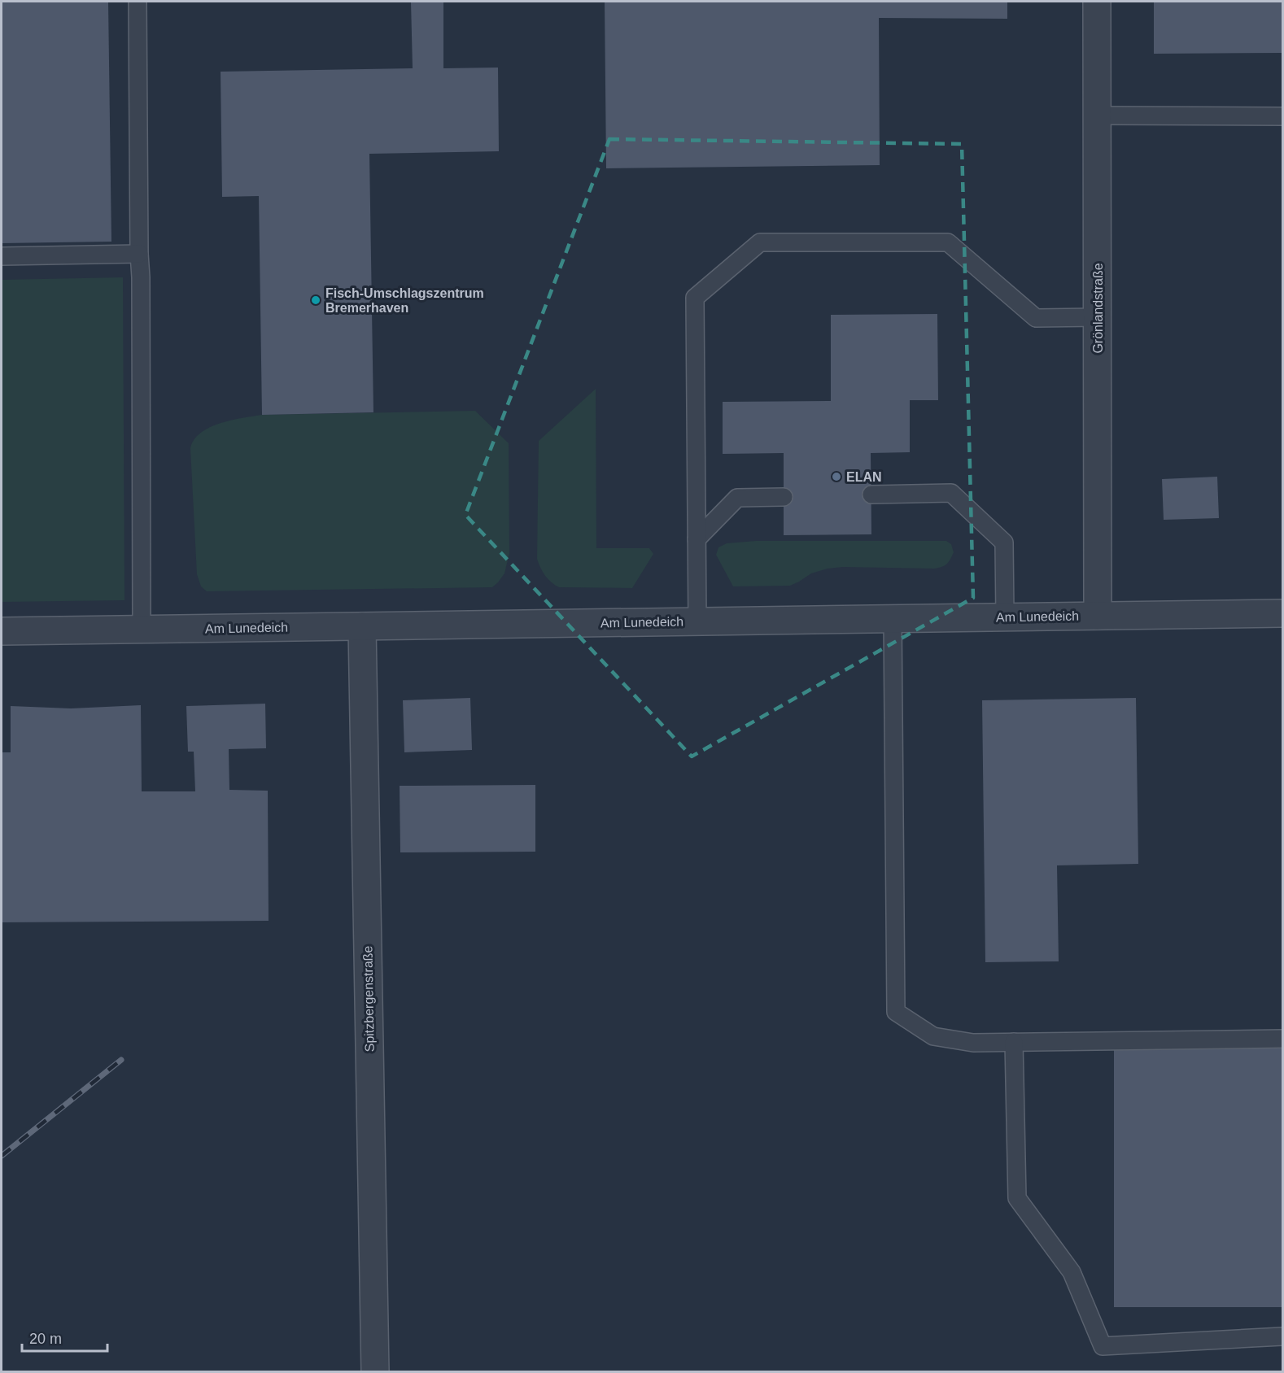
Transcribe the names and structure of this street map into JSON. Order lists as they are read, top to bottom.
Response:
{
  "streets": {
    "street": ["Grönlandstraße", "Am Lunedeich", "Spitzbergenstraße"]
  },
  "crossings": [
    ["Grönlandstraße", "Am Lunedeich"],
    ["Am Lunedeich", "Spitzbergenstraße"]
  ],
  "places": ["Fisch-Umschlagszentrum Bremerhaven", "ELAN"],
  "scale_bar": "20 m"
}
